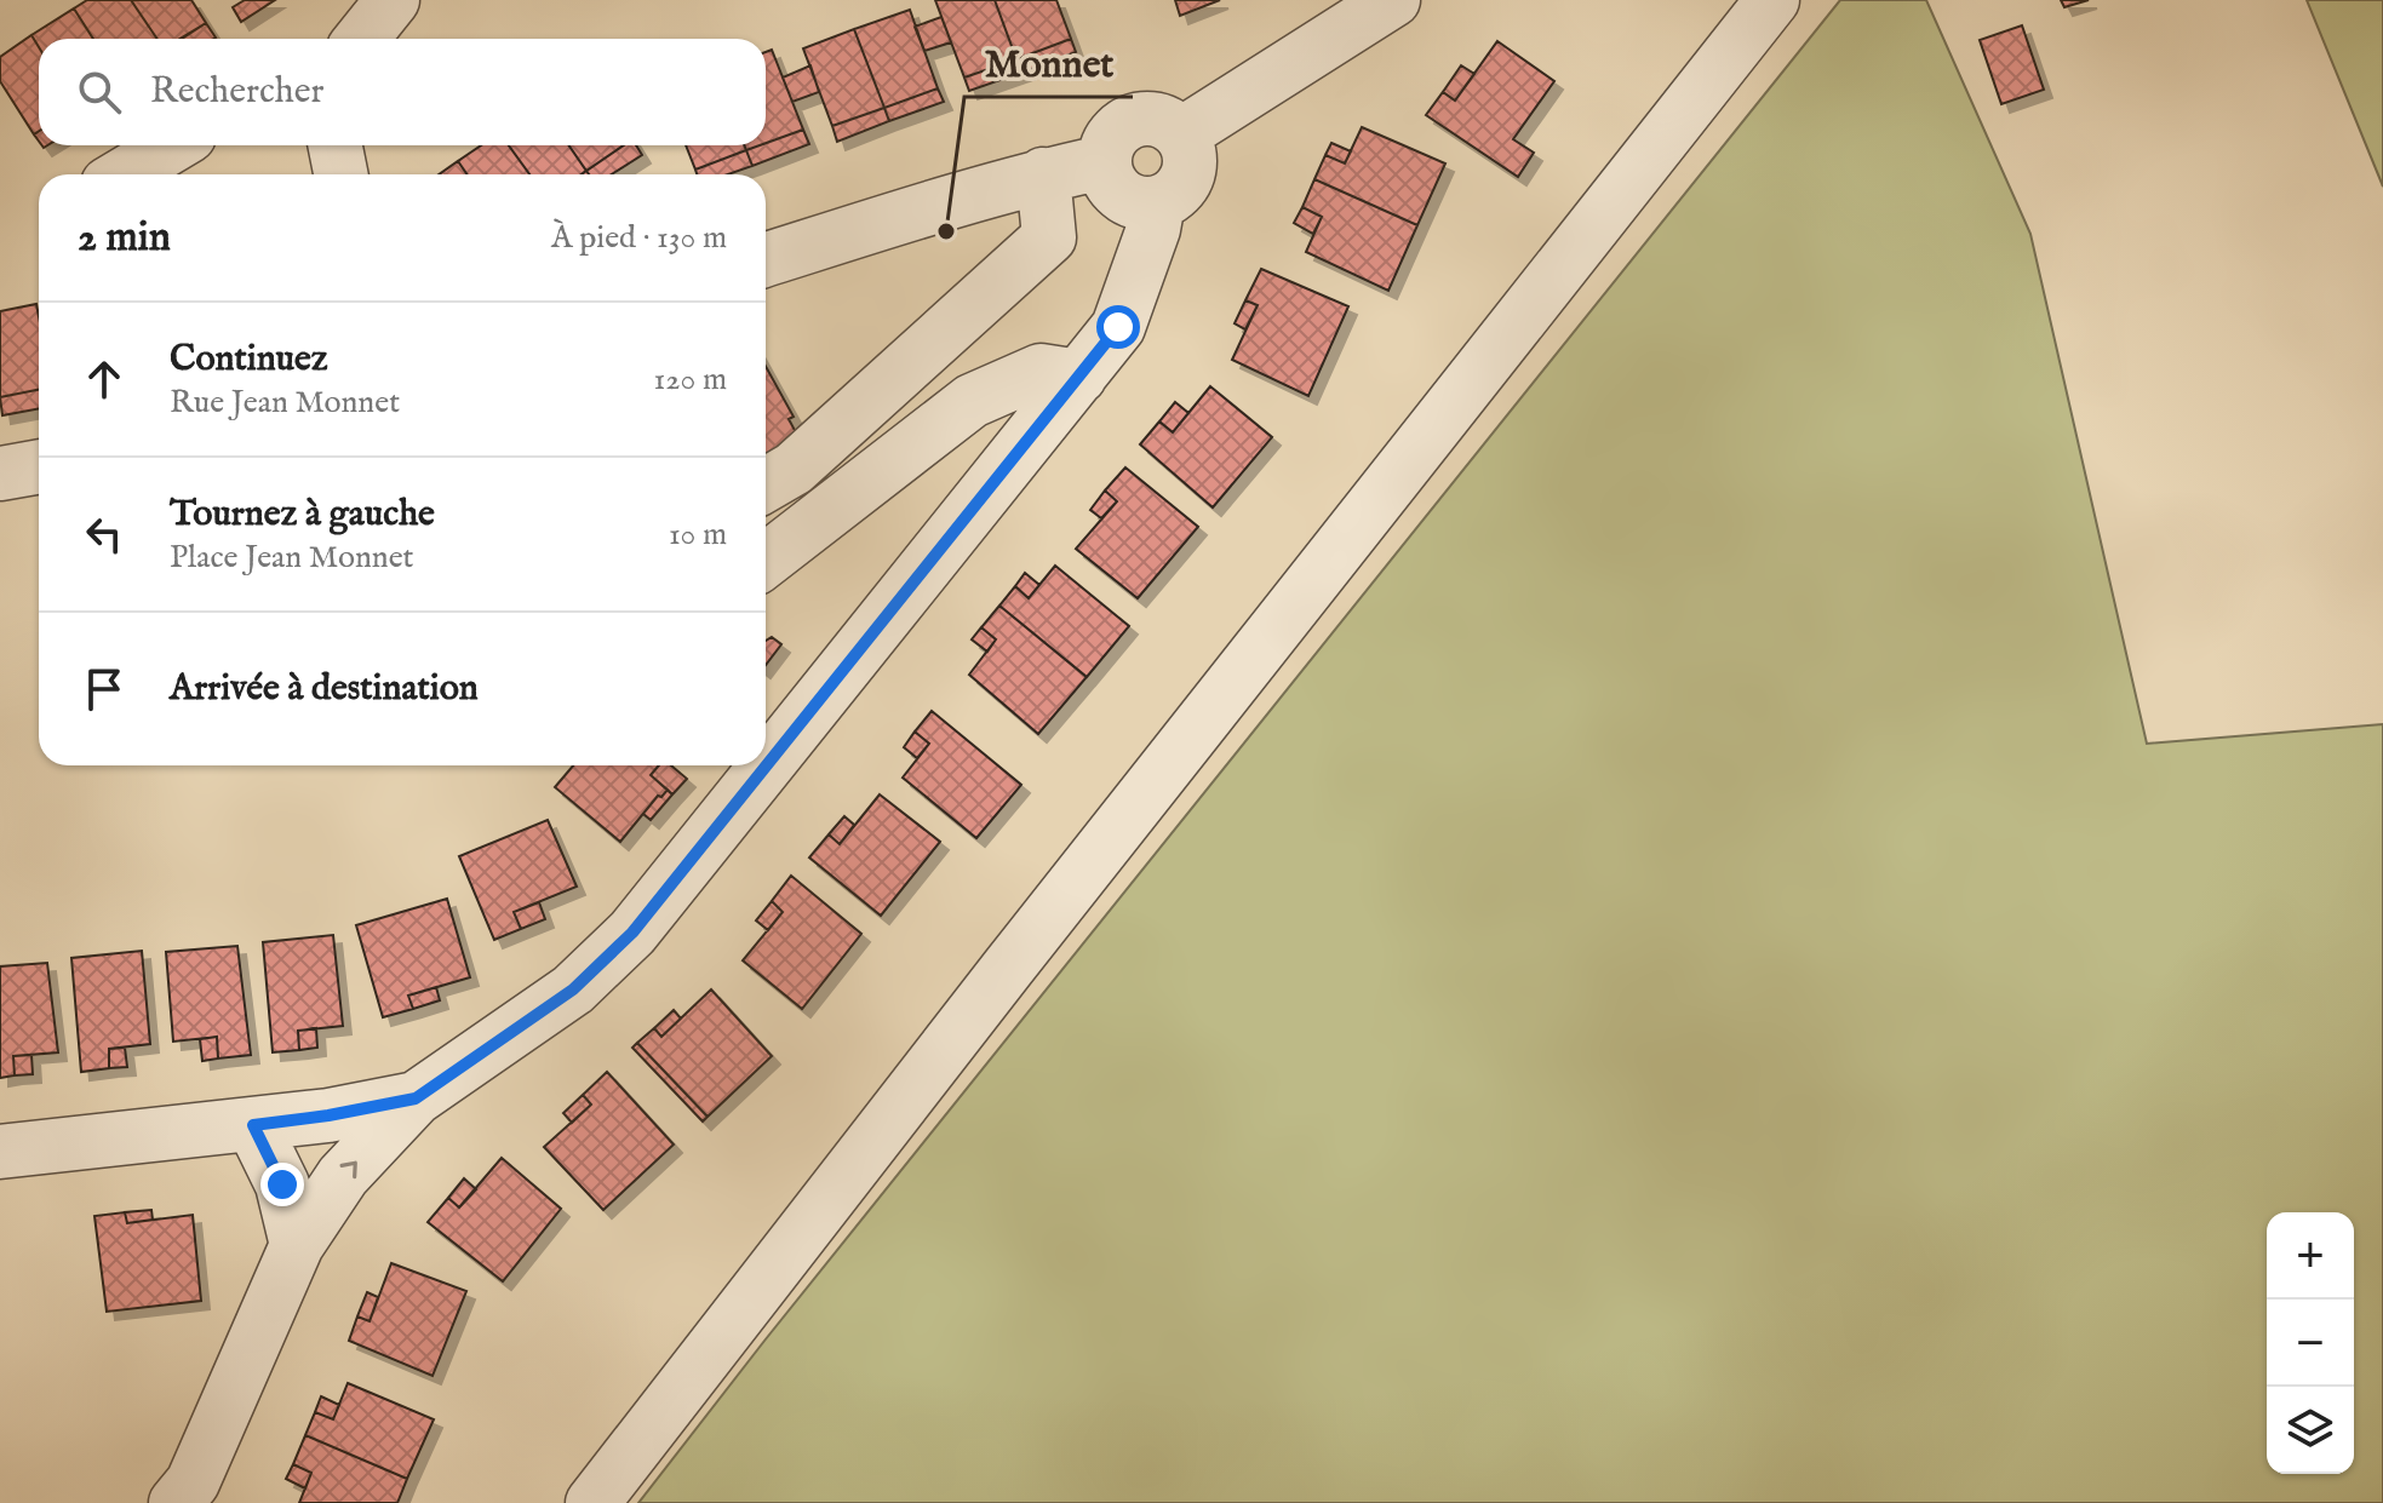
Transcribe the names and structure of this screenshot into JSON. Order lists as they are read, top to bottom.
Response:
{
  "places": ["Monnet"],
  "page": {
    "search": "Rechercher",
    "heading": ["2 min", "À pied · 130 m"],
    "list": [
      ["Continuez", "Rue Jean Monnet", "120 m"],
      ["Tournez à gauche", "Place Jean Monnet", "10 m"],
      "Arrivée à destination"
    ],
    "map_buttons": ["+", "−"]
  }
}
